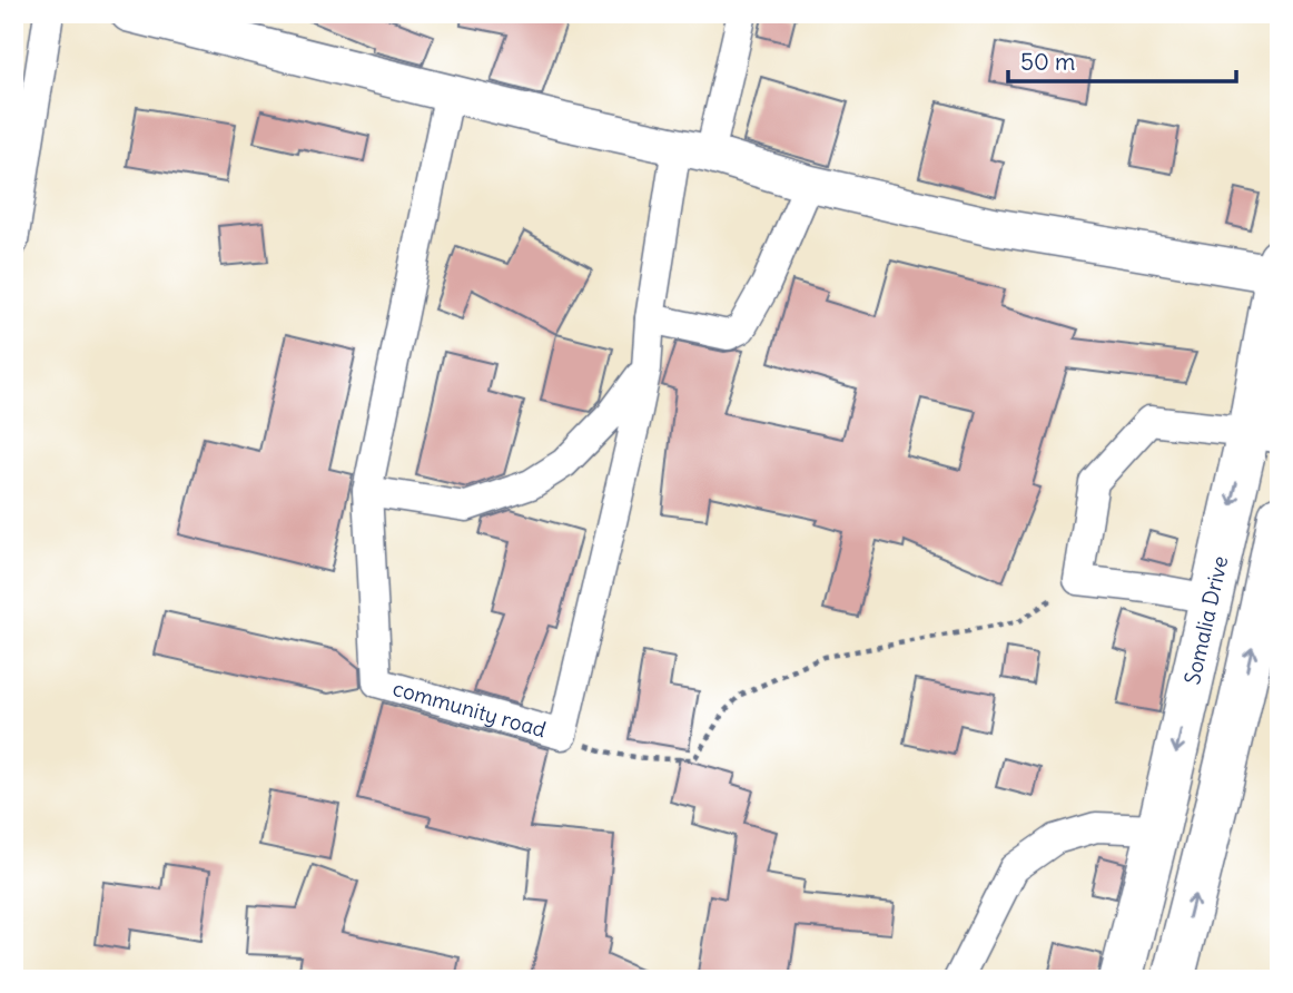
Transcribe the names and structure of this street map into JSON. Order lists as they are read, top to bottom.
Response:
{
  "streets": {
    "main road": ["Somalia Drive"],
    "street": ["community road"]
  },
  "scale_bar": "50 m"
}
